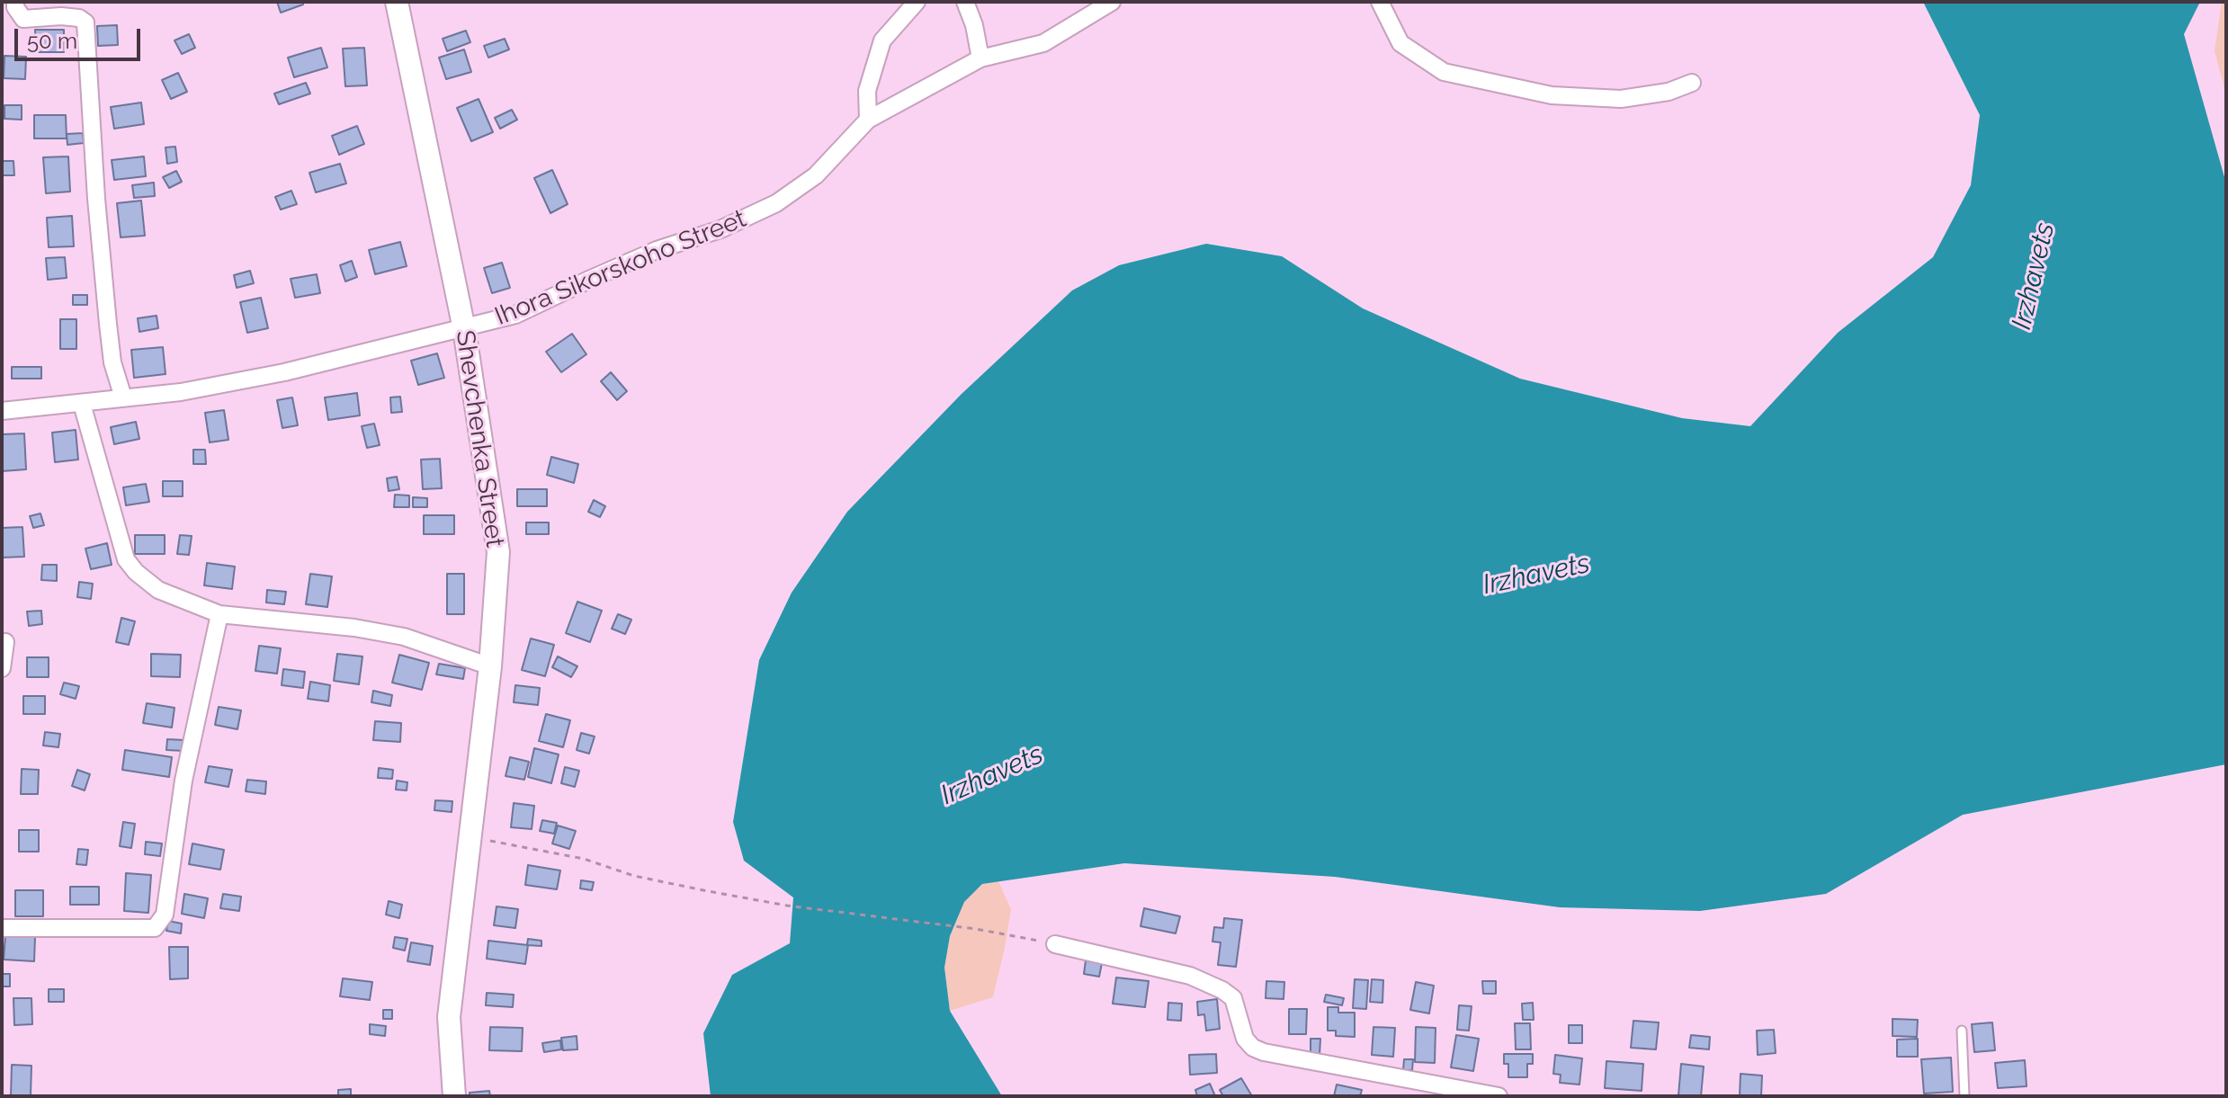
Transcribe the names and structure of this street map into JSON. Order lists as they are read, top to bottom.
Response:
{
  "streets": {
    "street": ["Ihora Sikorskoho Street", "Shevchenka Street"]
  },
  "crossings": [
    ["Ihora Sikorskoho Street", "Shevchenka Street"]
  ],
  "water": ["Irzhavets"],
  "scale_bar": "50 m"
}
